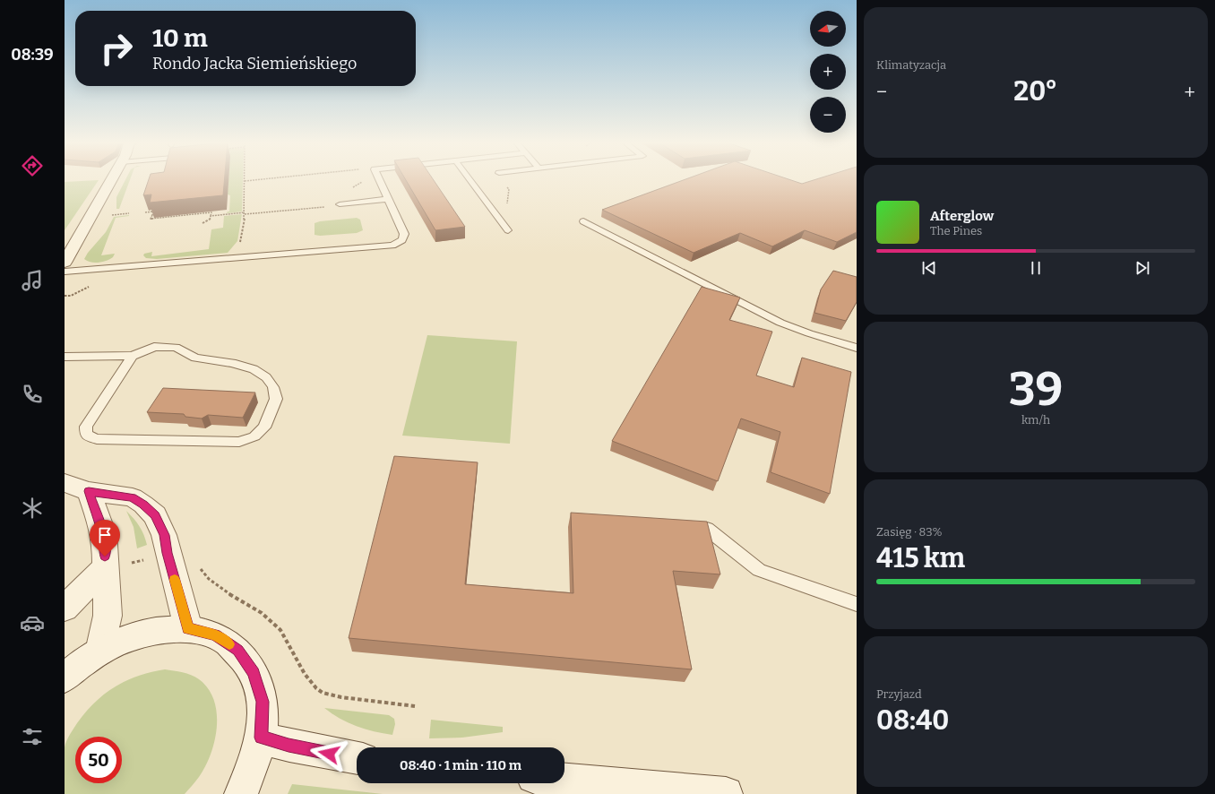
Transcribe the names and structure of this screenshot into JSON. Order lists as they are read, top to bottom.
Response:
{
  "north": "left",
  "page": {
    "tabs": "08:39",
    "tile": [
      "Klimatyzacja",
      ["39", "km/h"],
      ["Zasięg · 83%", "415 km"],
      ["Przyjazd", "08:40"]
    ],
    "map_buttons": ["+", "−"],
    "turn": ["10 m", "Rondo Jacka Siemieńskiego"],
    "heat": ["−", "20°", "+"],
    "song": ["Afterglow", "The Pines"],
    "limit": "50",
    "trip": "08:40 · 1 min · 110 m"
  }
}
